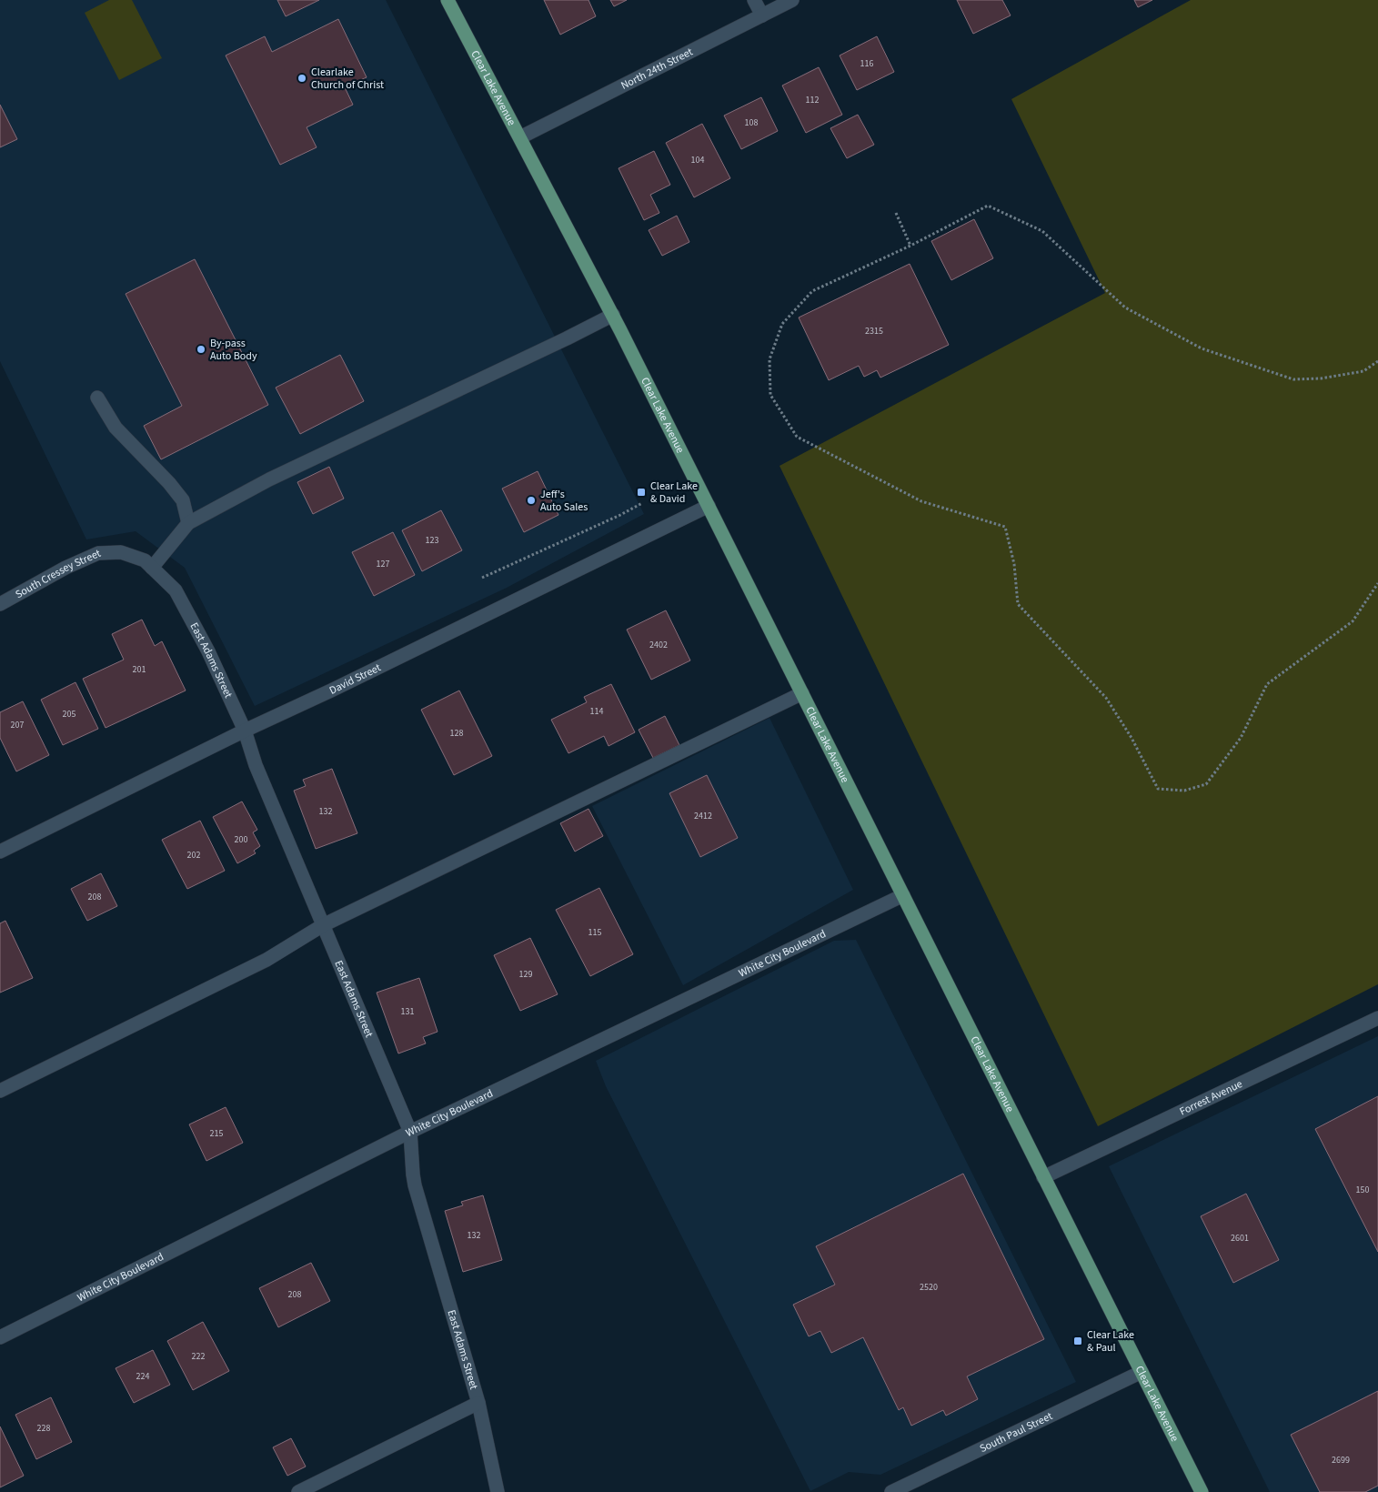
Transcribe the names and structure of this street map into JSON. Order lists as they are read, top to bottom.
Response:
{
  "streets": {
    "main road": ["Clear Lake Avenue"],
    "street": [
      "North 24th Street",
      "South Cressey Street",
      "East Adams Street",
      "David Street",
      "White City Boulevard",
      "Forrest Avenue",
      "South Paul Street"
    ]
  },
  "crossings": [
    ["North 24th Street", "Clear Lake Avenue"],
    ["Clear Lake Avenue", "David Street"],
    ["Clear Lake Avenue", "White City Boulevard"],
    ["Clear Lake Avenue", "Forrest Avenue"],
    ["Clear Lake Avenue", "South Paul Street"],
    ["South Cressey Street", "East Adams Street"],
    ["East Adams Street", "David Street"],
    ["East Adams Street", "White City Boulevard"]
  ],
  "places": {
    "other": ["Clearlake Church of Christ", "By-pass Auto Body", "Jeff's Auto Sales"],
    "transit": ["Clear Lake & David", "Clear Lake & Paul"]
  },
  "house_numbers": [
    "116",
    "112",
    "108",
    "104",
    "2315",
    "123",
    "127",
    "2402",
    "201",
    "114",
    "205",
    "207",
    "128",
    "132",
    "2412",
    "200",
    "202",
    "208",
    "115",
    "129",
    "131",
    "215",
    "150",
    "132",
    "2601",
    "2520",
    "208",
    "222",
    "224",
    "228",
    "2699"
  ]
}
